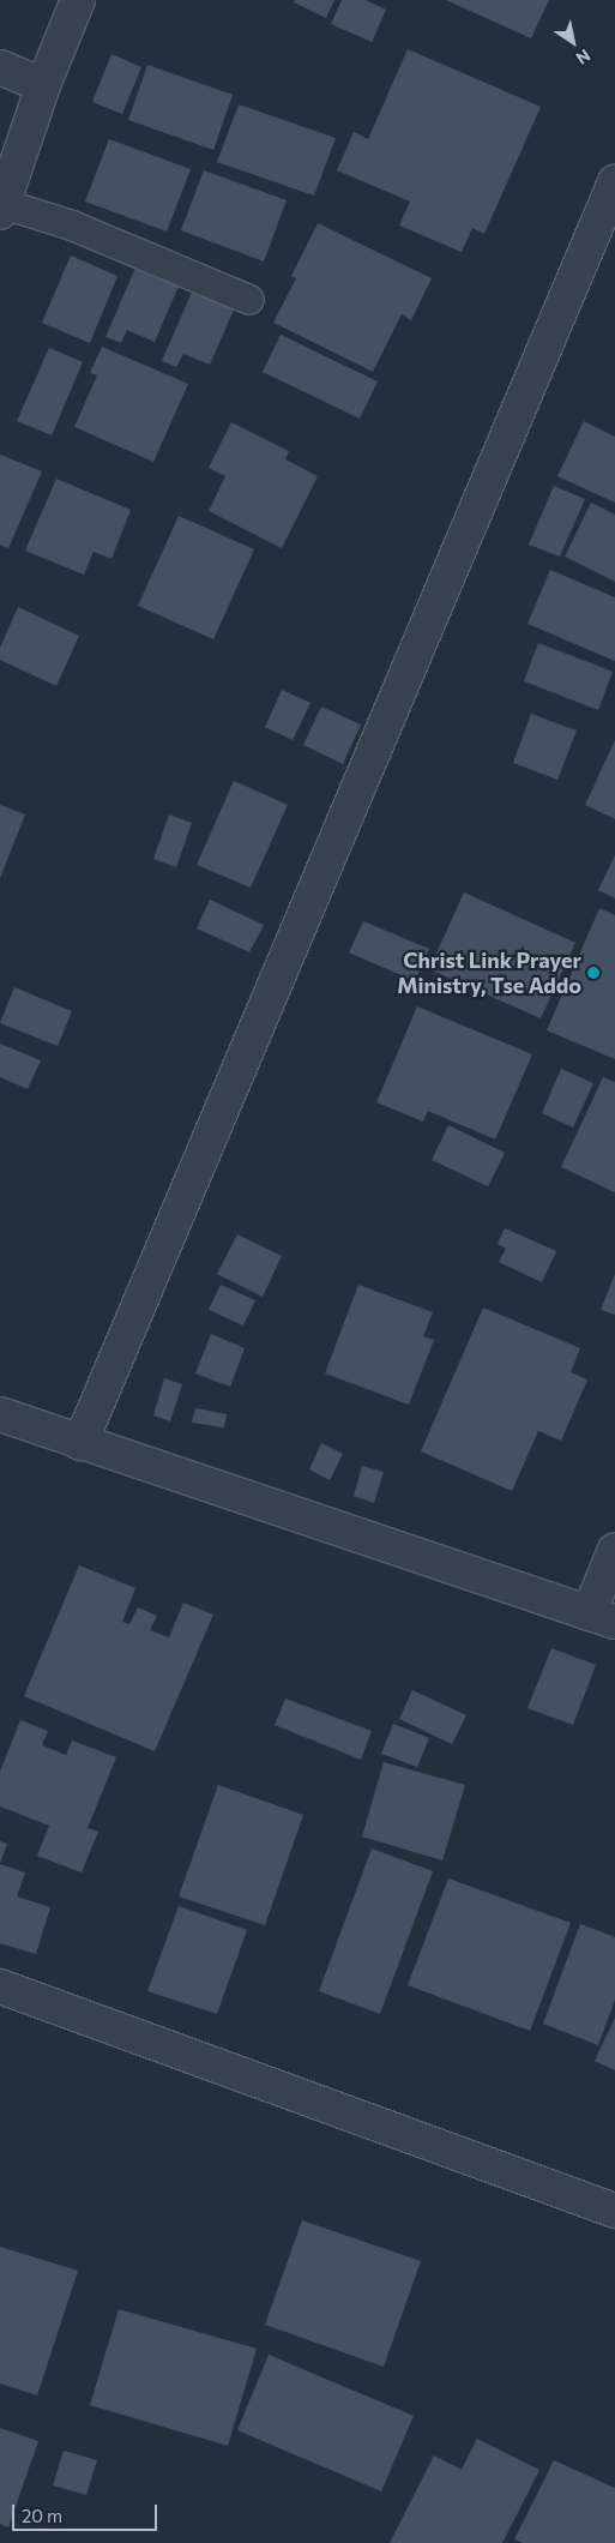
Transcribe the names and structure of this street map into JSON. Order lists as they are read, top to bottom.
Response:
{
  "places": ["Christ Link Prayer Ministry, Tse Addo"],
  "scale_bar": "20 m",
  "north": "bottom right"
}
